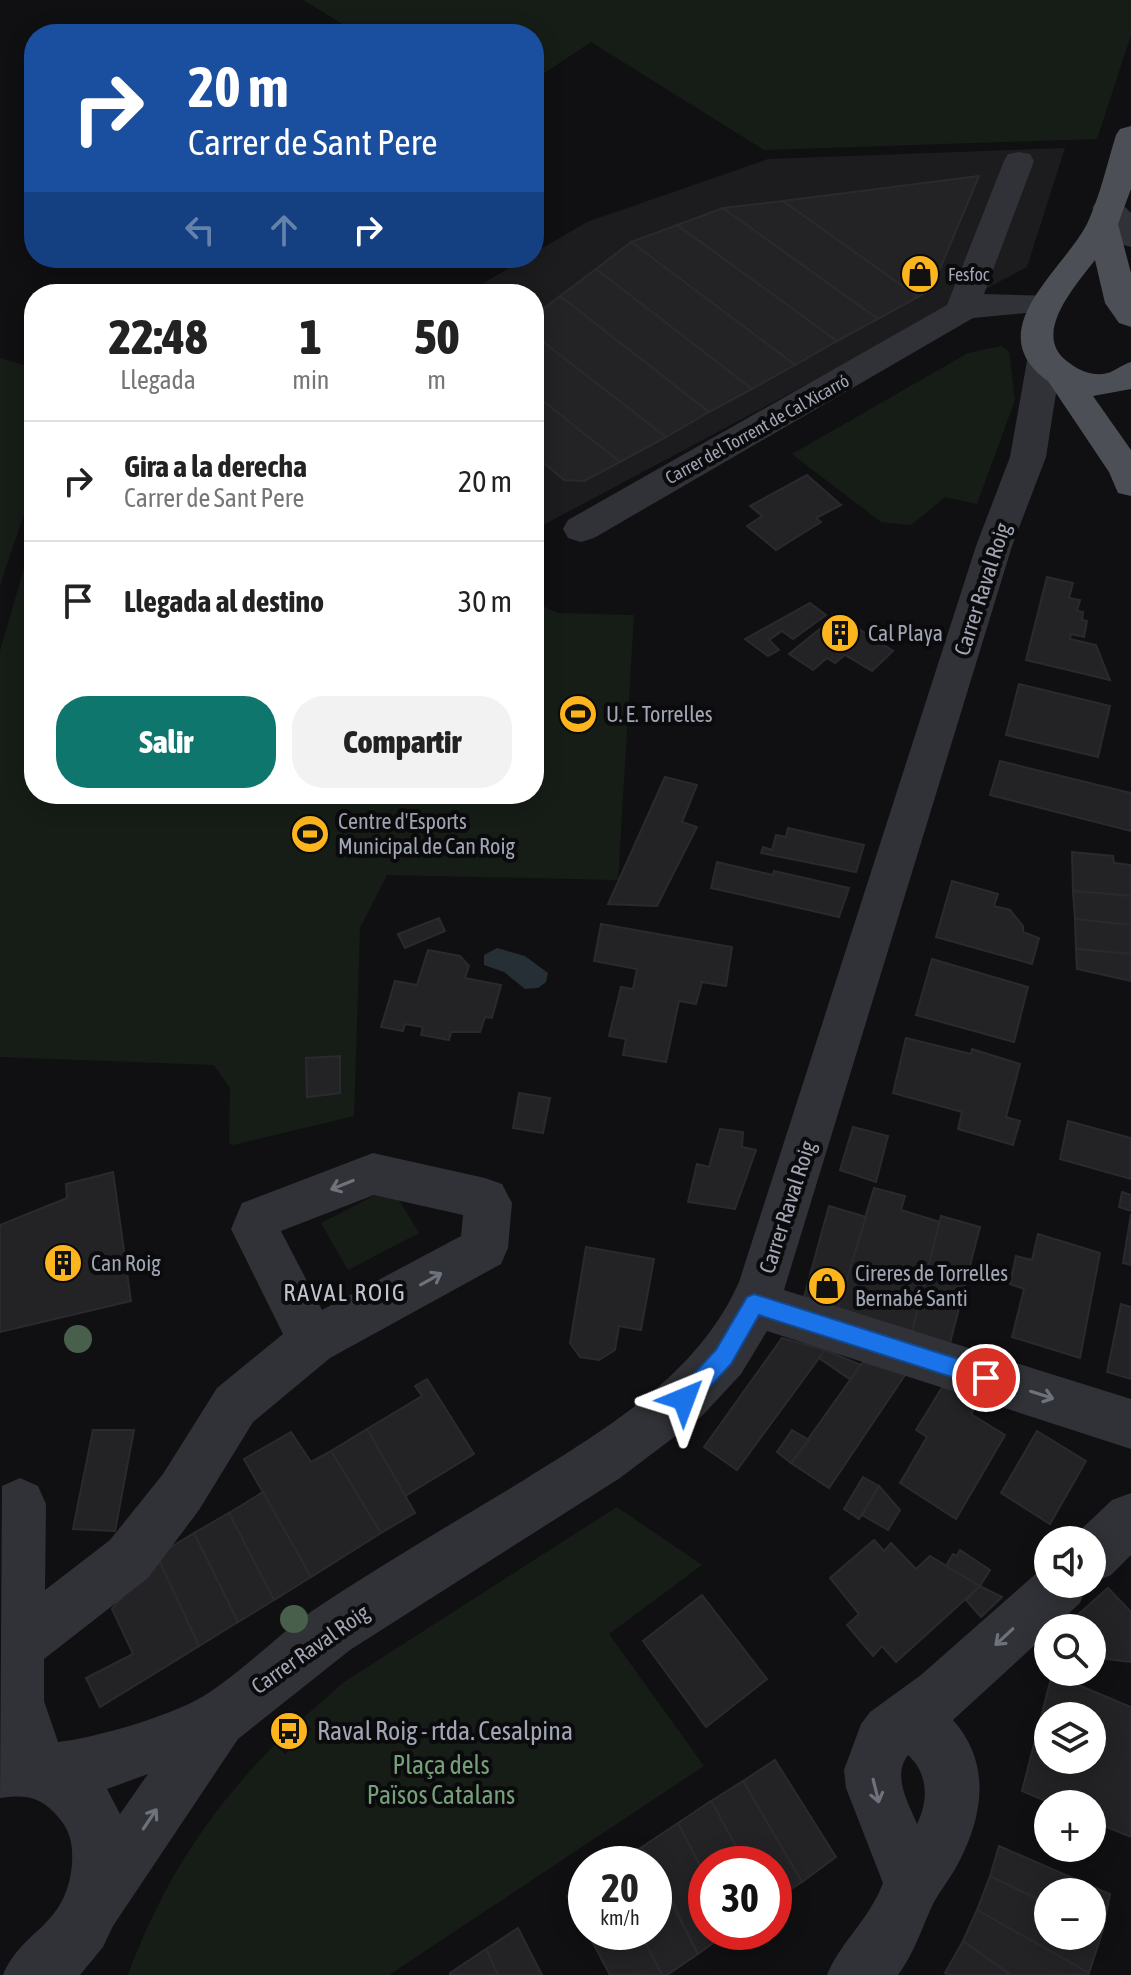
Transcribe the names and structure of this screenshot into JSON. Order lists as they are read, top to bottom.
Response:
{
  "streets": {
    "street": ["Carrer del Torrent de Cal Xicarró", "Carrer Raval Roig"]
  },
  "crossings": [
    ["Carrer del Torrent de Cal Xicarró", "Carrer Raval Roig"]
  ],
  "districts": ["RAVAL ROIG"],
  "parks": ["Plaça dels Països Catalans"],
  "places": {
    "shop": ["Fesfoc", "Cireres de Torrelles Bernabé Santi"],
    "building": ["Cal Playa", "Can Roig"],
    "sports": ["U. E. Torrelles", "Centre d'Esports Municipal de Can Roig"],
    "bus stop": ["Raval Roig - rtda. Cesalpina"]
  },
  "page": {
    "turn": ["20 m", "Carrer de Sant Pere"],
    "eta": [
      "22:48",
      "Llegada",
      "1",
      "min",
      "50",
      "m"
    ],
    "list": [
      {
        "name": "Gira a la derecha",
        "note": "Carrer de Sant Pere",
        "value": "20 m"
      },
      {
        "name": "Llegada al destino",
        "value": "30 m"
      }
    ],
    "buttons": ["Salir", "Compartir"],
    "map_buttons": ["+", "−"],
    "speed": "20 km/h",
    "limit": "30"
  }
}
